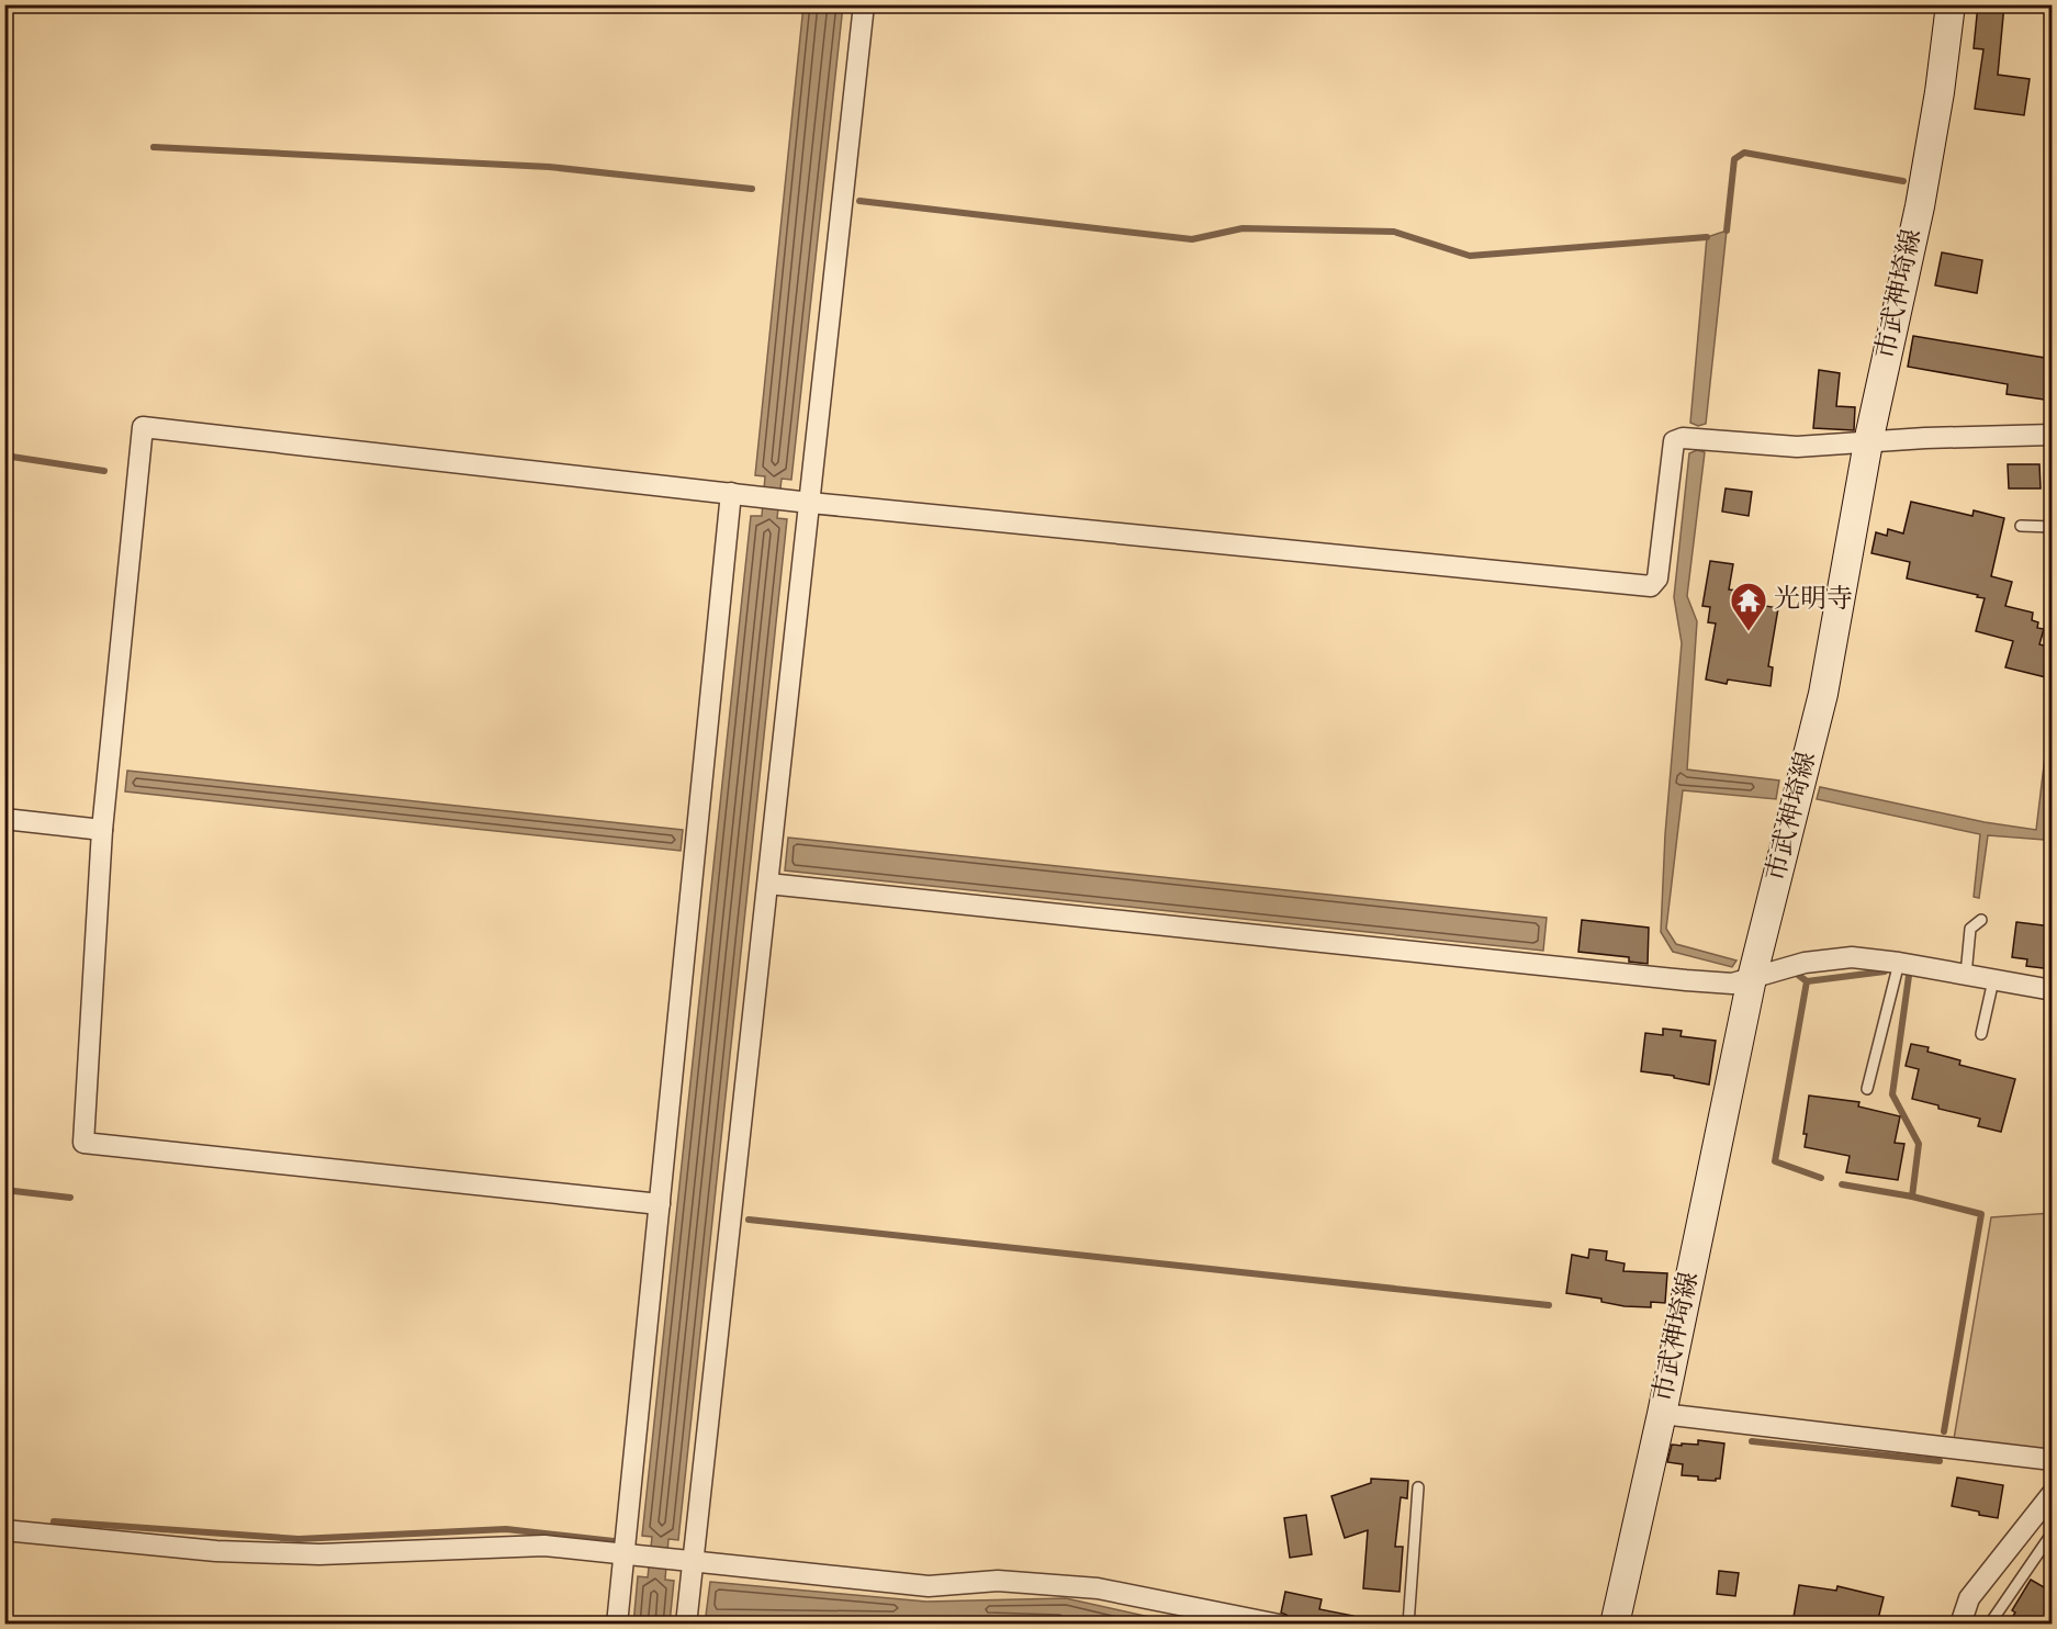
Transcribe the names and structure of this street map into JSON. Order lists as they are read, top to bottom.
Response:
{
  "streets": {
    "main road": ["市武神埼線"]
  },
  "places": {
    "temple": ["光明寺"]
  }
}
